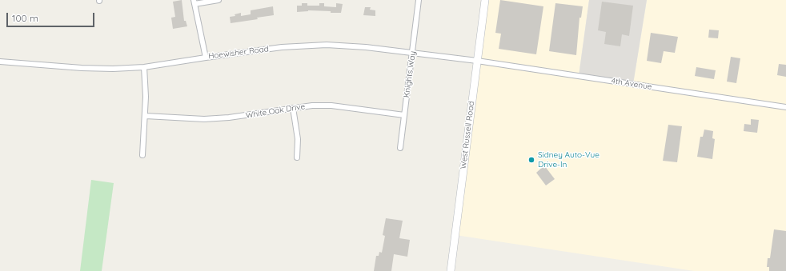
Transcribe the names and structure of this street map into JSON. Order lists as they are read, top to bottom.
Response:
{
  "streets": {
    "street": [
      "Hoewisher Road",
      "Knights Way",
      "4th Avenue",
      "White Oak Drive",
      "West Russell Road"
    ]
  },
  "crossings": [
    ["Hoewisher Road", "Knights Way"],
    ["Hoewisher Road", "4th Avenue"],
    ["Hoewisher Road", "West Russell Road"],
    ["Knights Way", "White Oak Drive"],
    ["4th Avenue", "West Russell Road"]
  ],
  "places": ["Sidney Auto-Vue Drive-In"],
  "scale_bar": "100 m"
}
